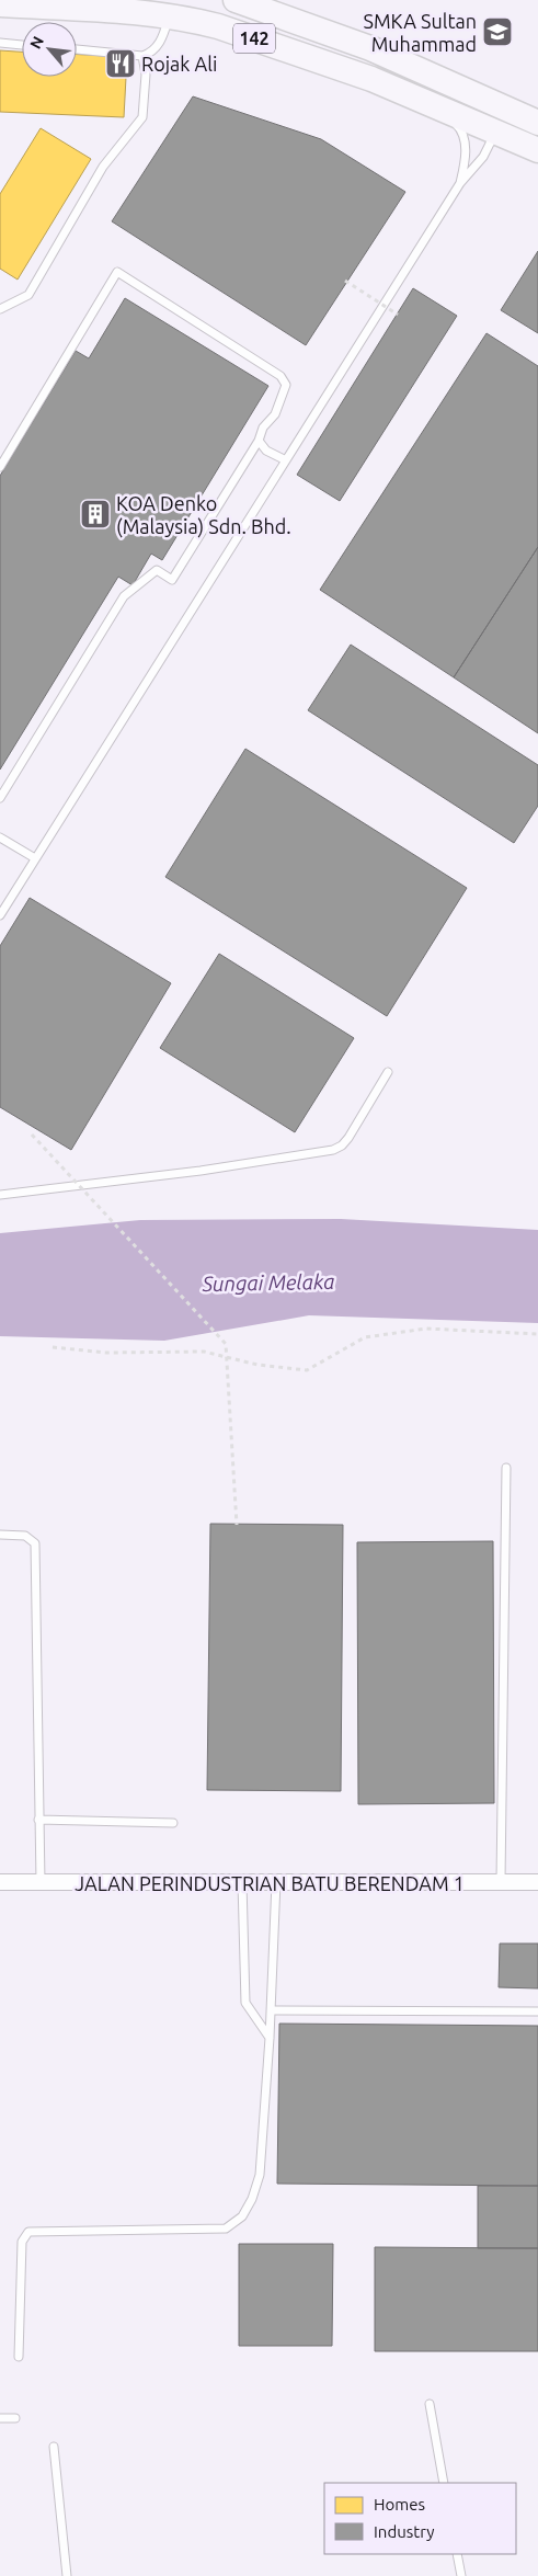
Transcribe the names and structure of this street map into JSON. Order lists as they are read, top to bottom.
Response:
{
  "streets": {
    "main road": ["142"],
    "street": ["JALAN PERINDUSTRIAN BATU BERENDAM 1"]
  },
  "water": ["Sungai Melaka"],
  "places": {
    "school or university": ["SMKA Sultan Muhammad"],
    "restaurant": ["Rojak Ali"],
    "building": ["KOA Denko (Malaysia) Sdn. Bhd."]
  },
  "legend": ["Homes", "Industry"],
  "north": "top left"
}
